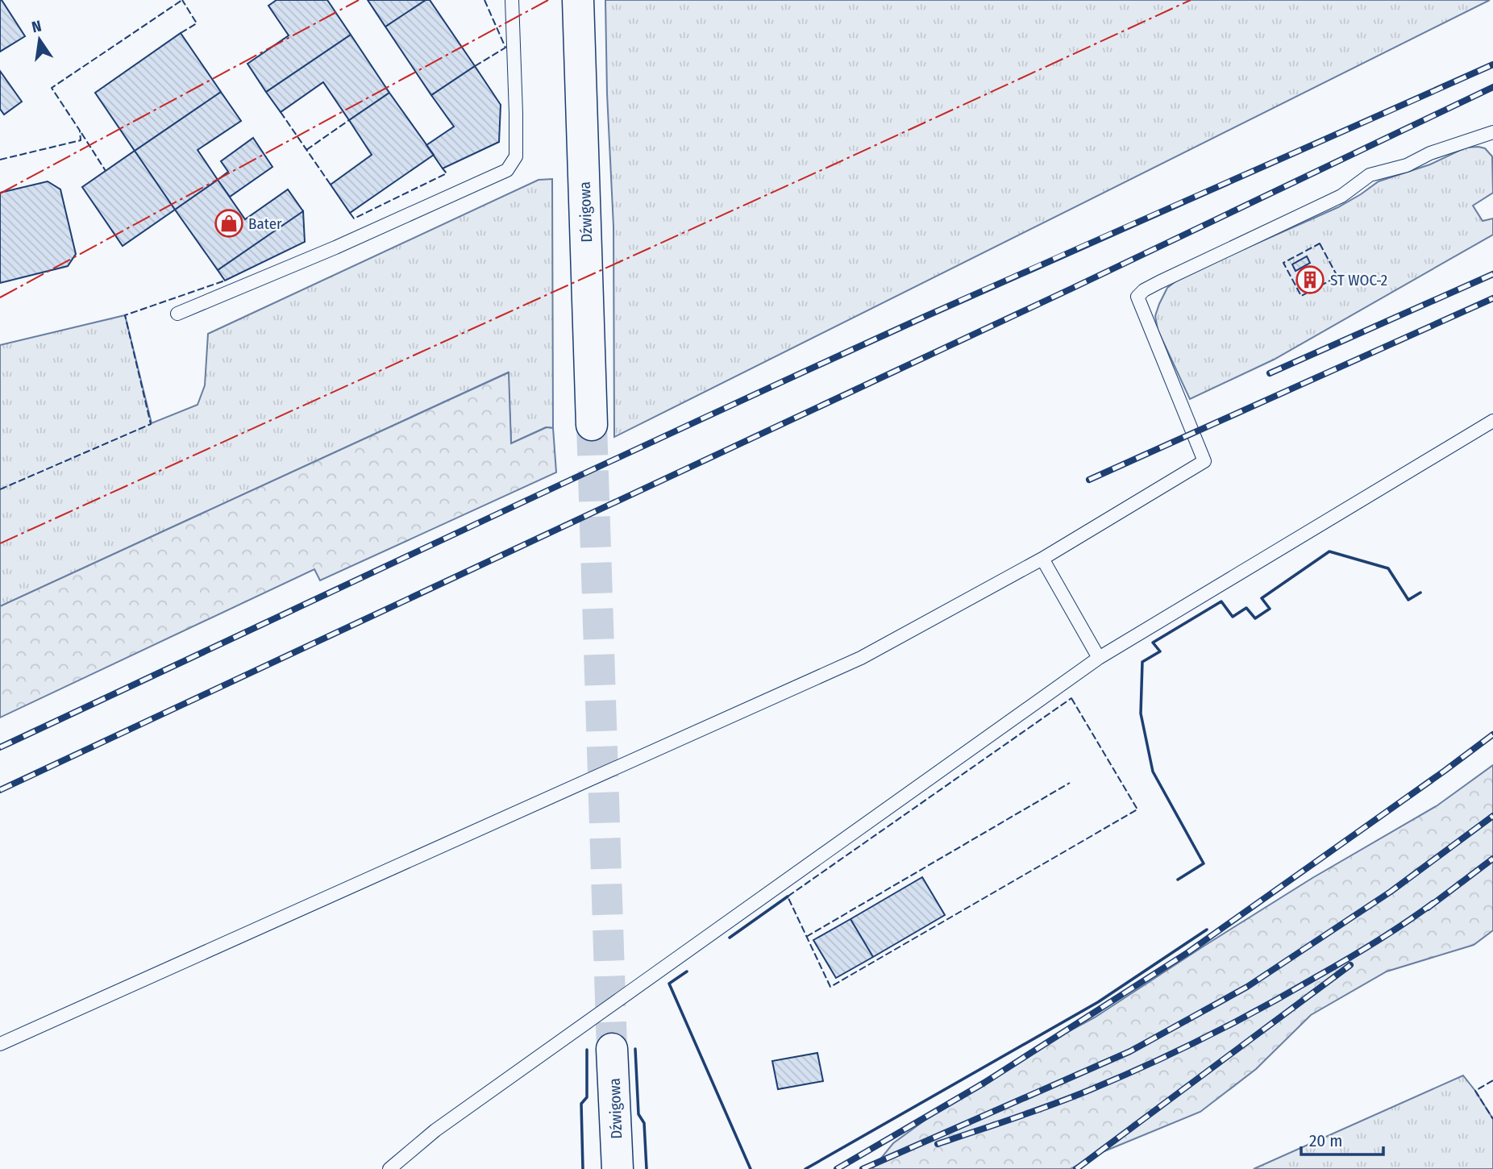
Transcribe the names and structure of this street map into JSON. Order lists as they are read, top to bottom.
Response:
{
  "streets": {
    "main road": ["Dźwigowa"]
  },
  "places": {
    "shop": ["Bater"],
    "building": ["ST WOC-2"]
  },
  "scale_bar": "20 m",
  "north": "top"
}
